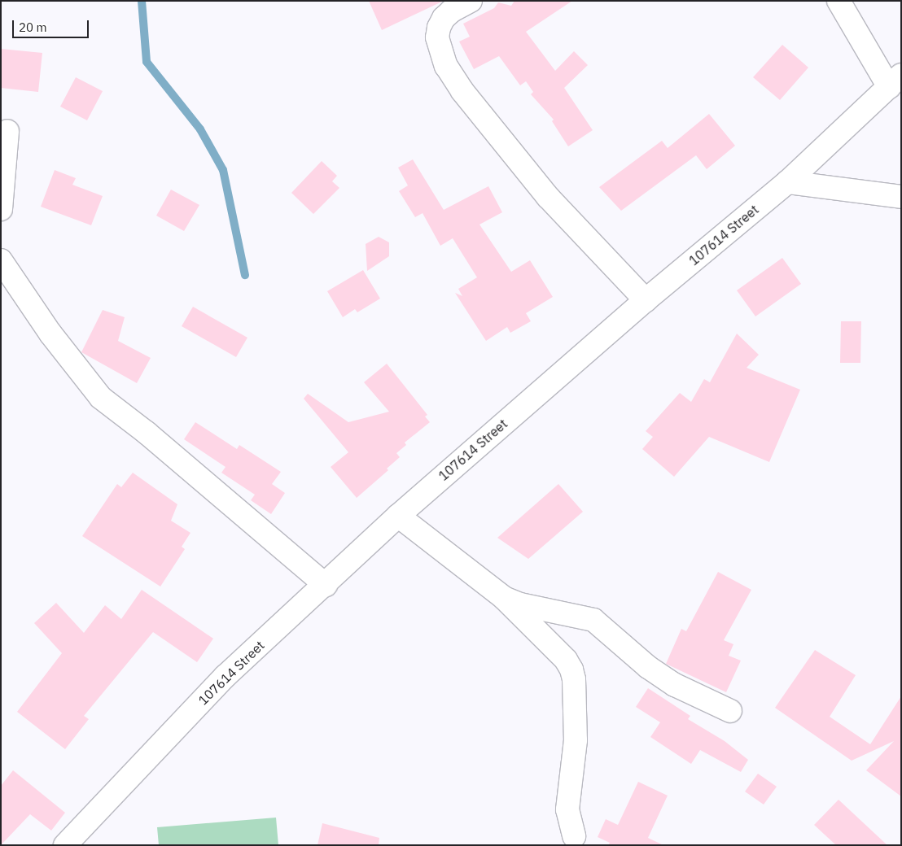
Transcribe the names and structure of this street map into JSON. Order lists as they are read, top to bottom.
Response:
{
  "streets": {
    "street": ["107614 Street"]
  },
  "scale_bar": "20 m"
}
